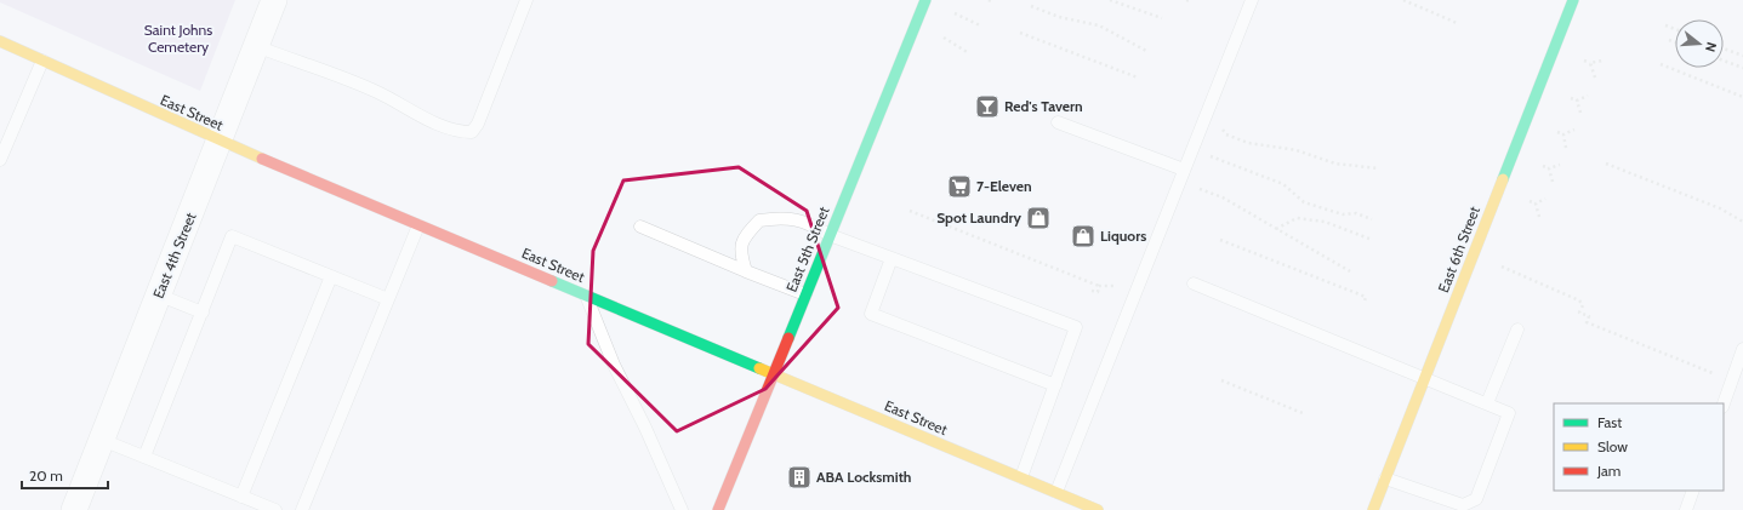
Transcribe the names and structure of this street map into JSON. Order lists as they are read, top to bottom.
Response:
{
  "streets": {
    "main road": ["East Street", "East 5th Street", "East 6th Street"],
    "street": ["East 4th Street"]
  },
  "crossings": [
    ["East Street", "East 5th Street"],
    ["East Street", "East 4th Street"]
  ],
  "parks": ["Saint Johns Cemetery"],
  "places": {
    "bar": ["Red's Tavern"],
    "supermarket": ["7-Eleven"],
    "shop": ["Spot Laundry", "Liquors"],
    "building": ["ABA Locksmith"]
  },
  "legend": ["Fast", "Slow", "Jam"],
  "scale_bar": "20 m",
  "north": "right"
}
